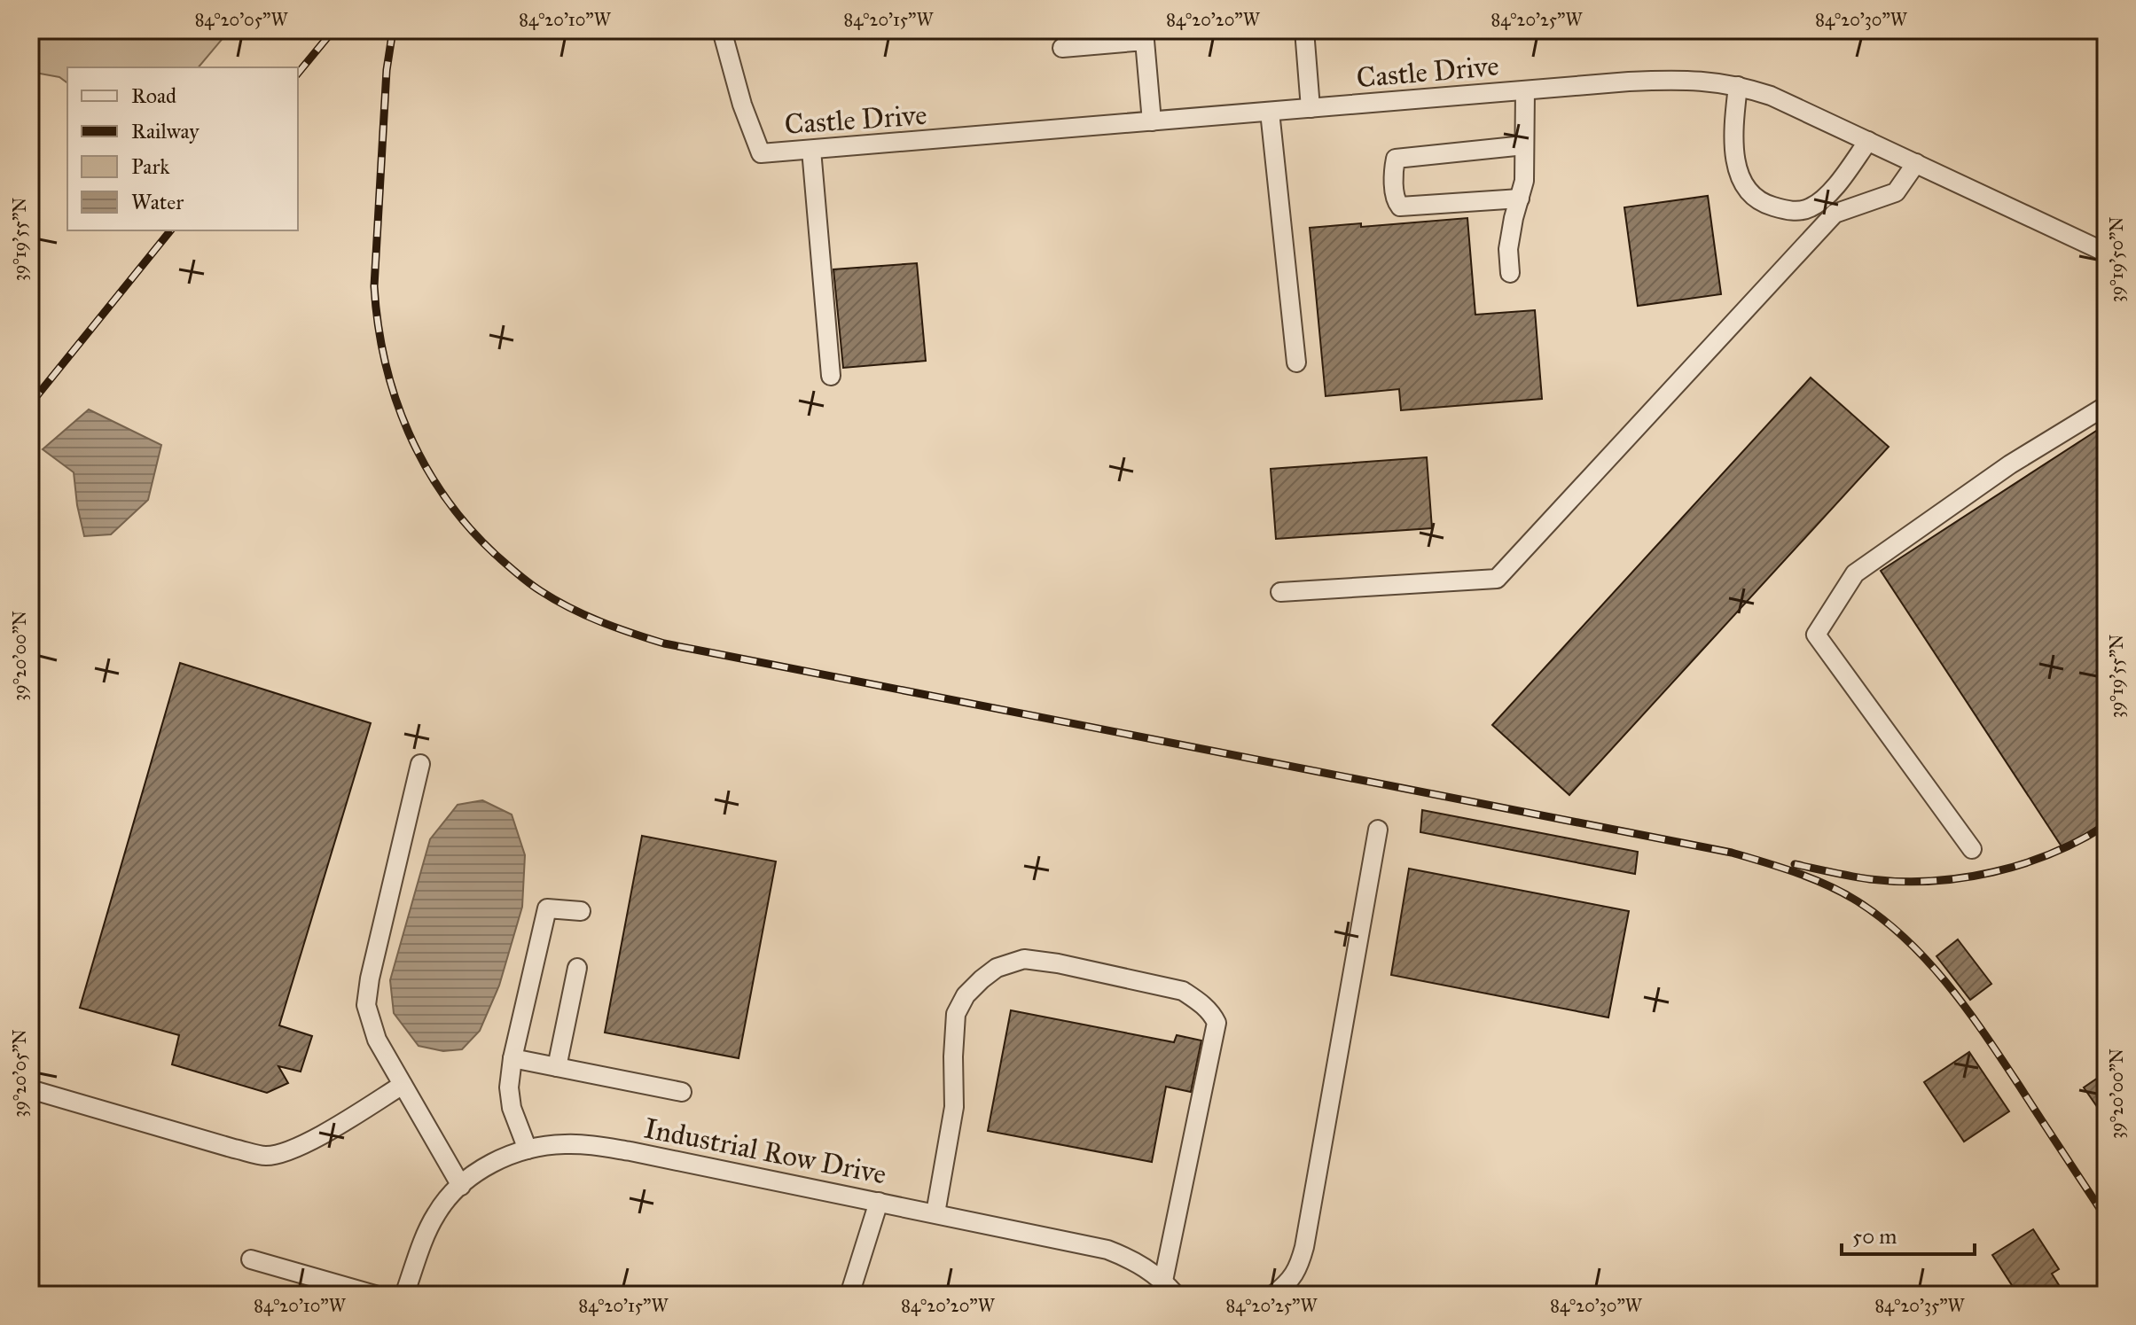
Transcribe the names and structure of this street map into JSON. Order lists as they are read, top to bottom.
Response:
{
  "streets": {
    "street": ["Castle Drive", "Industrial Row Drive"]
  },
  "legend": [
    "Road",
    "Railway",
    "Park",
    "Water"
  ],
  "scale_bar": "50 m",
  "coordinates": [
    "84°20'05\"W",
    "84°20'10\"W",
    "84°20'15\"W",
    "84°20'20\"W",
    "84°20'25\"W",
    "84°20'30\"W",
    "39°19'55\"N",
    "39°19'50\"N",
    "39°20'00\"N",
    "39°20'05\"N",
    "84°20'35\"W"
  ]
}
